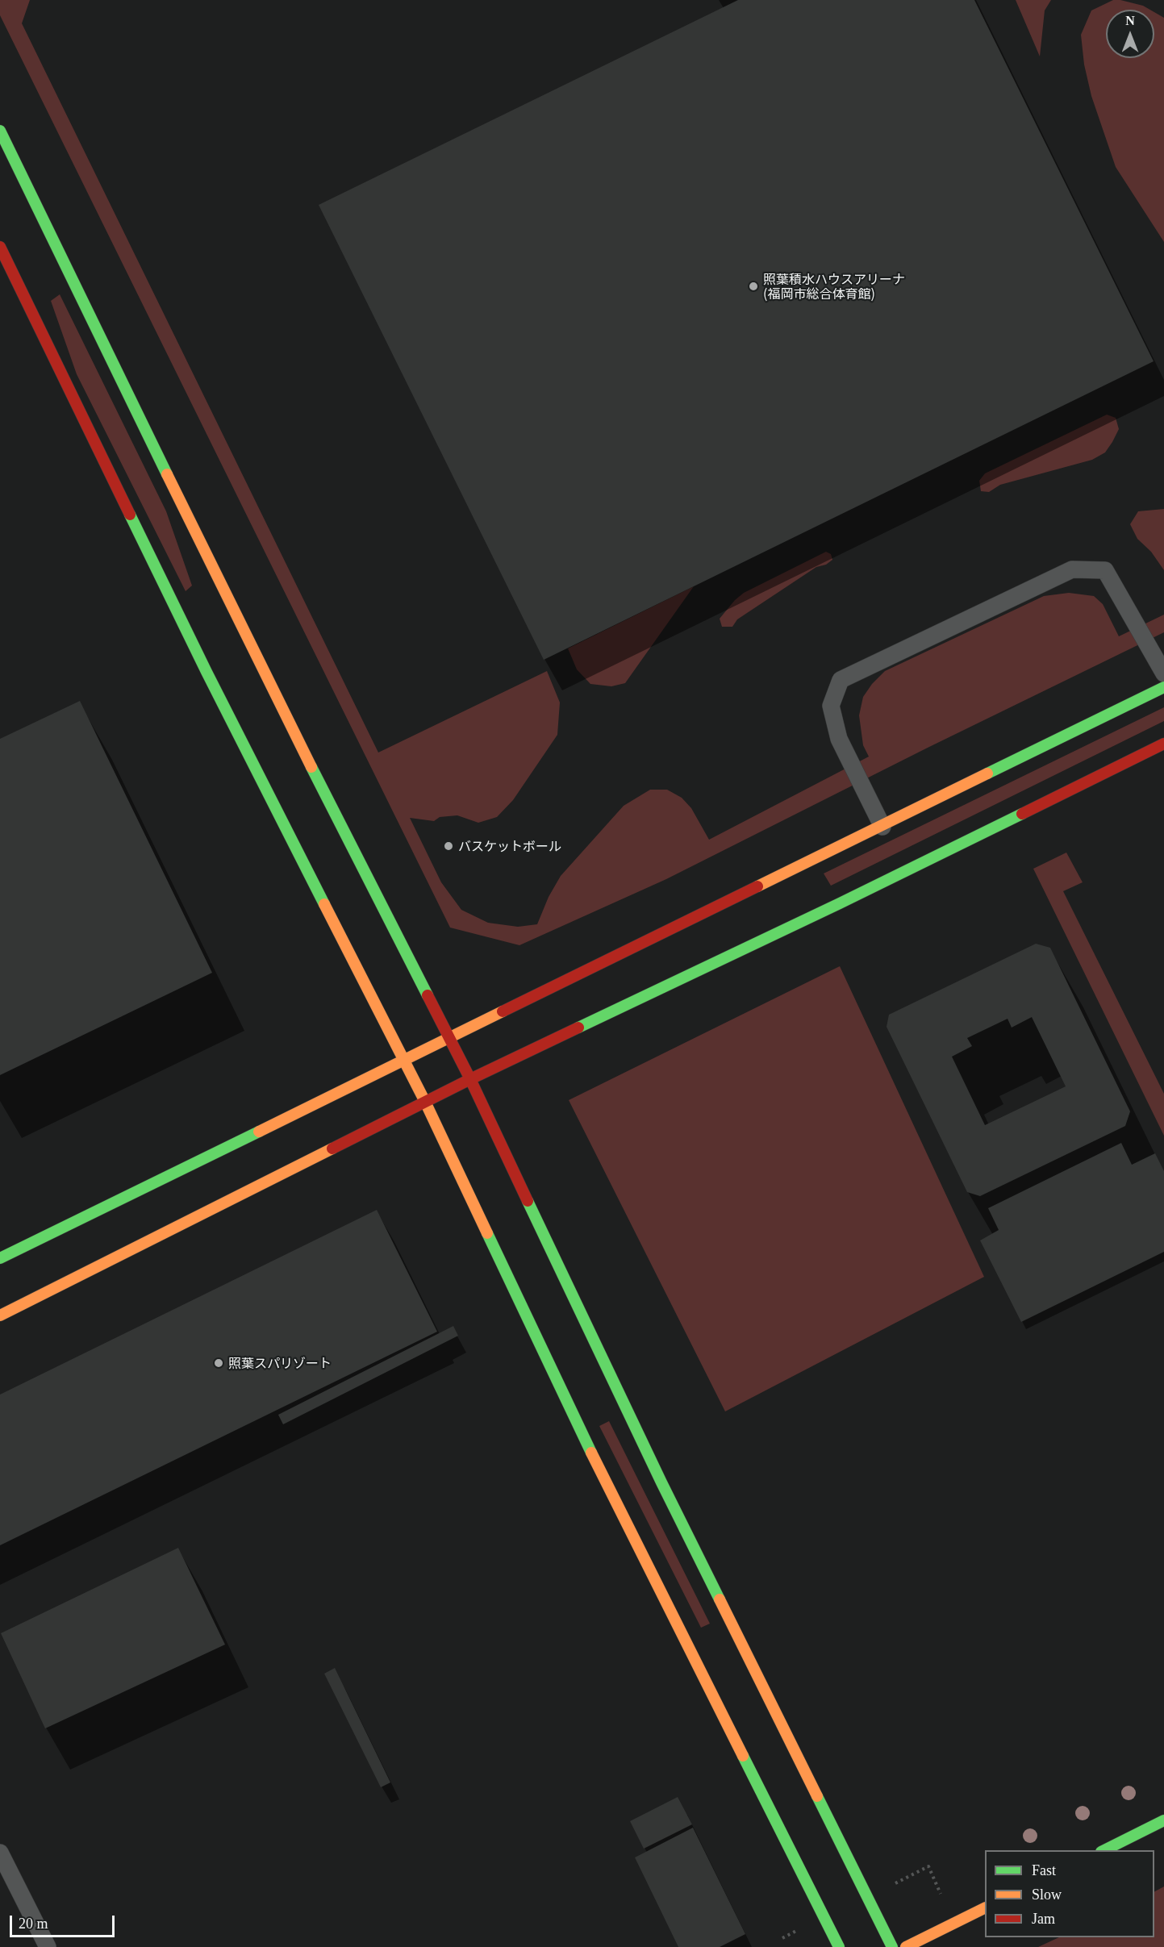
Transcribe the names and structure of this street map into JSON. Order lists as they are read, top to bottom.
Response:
{
  "places": ["照葉積水ハウスアリーナ (福岡市総合体育館)", "バスケットボール", "照葉スパリゾート"],
  "legend": ["Fast", "Slow", "Jam"],
  "scale_bar": "20 m",
  "north": "top"
}
